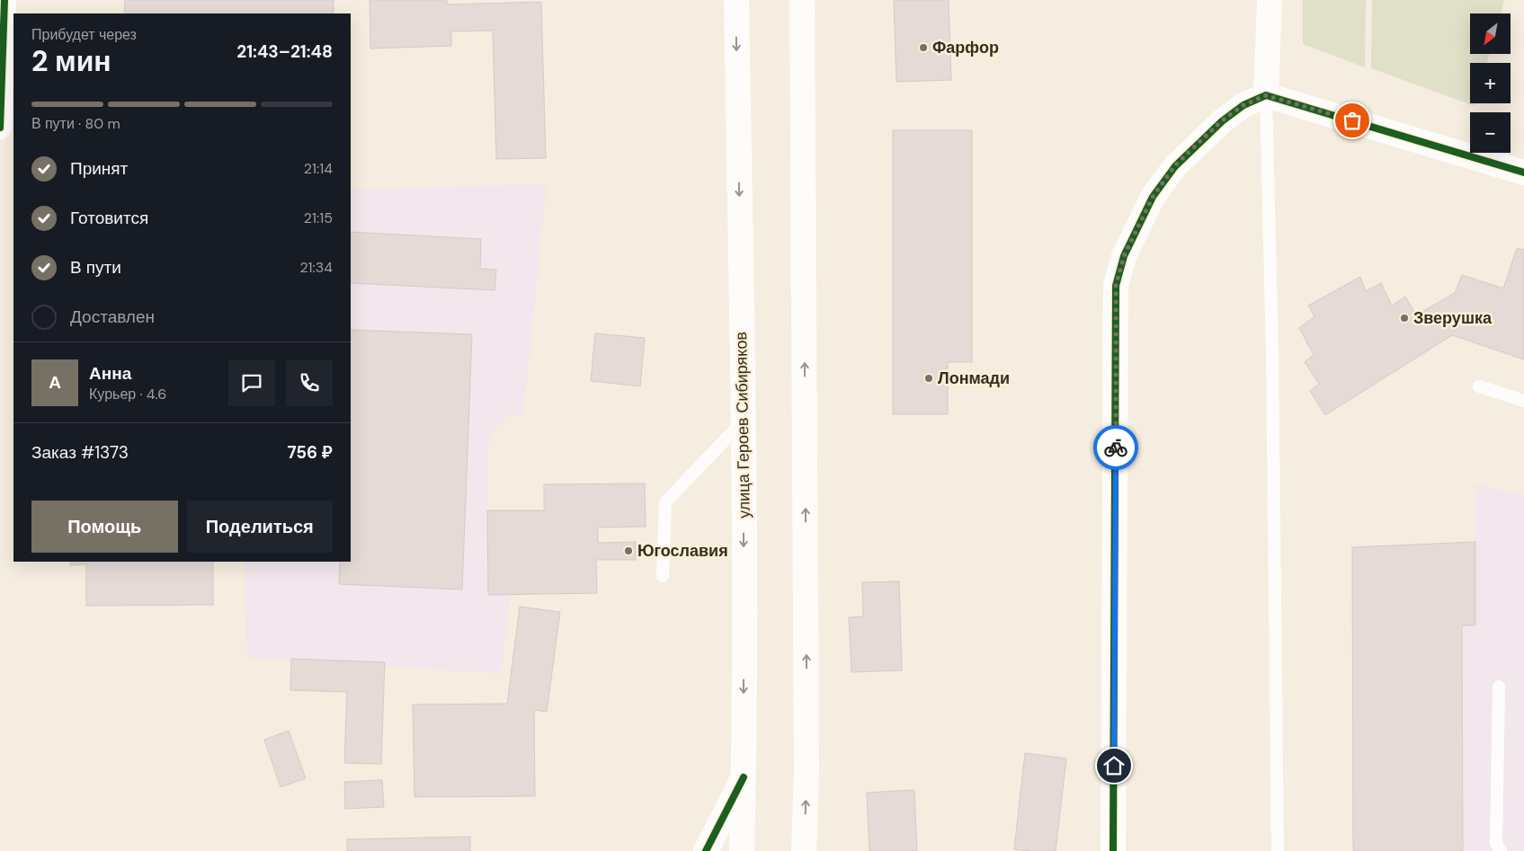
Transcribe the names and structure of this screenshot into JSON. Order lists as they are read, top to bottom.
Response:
{
  "streets": {
    "main road": ["улица Героев Сибиряков"]
  },
  "places": [
    "Фарфор",
    "Зверушка",
    "Лонмади",
    "Югославия"
  ],
  "north": "bottom left",
  "page": {
    "map_buttons": ["+", "−"],
    "heading": ["2 мин", "Прибудет через", "21:43–21:48"],
    "panel": [
      "Анна",
      "Курьер · 4.6",
      "Заказ #1373",
      "756 ₽"
    ],
    "bar": "В пути · 80 m",
    "list": [
      ["Принят", "21:14"],
      ["Готовится", "21:15"],
      ["В пути", "21:34"],
      "Доставлен"
    ],
    "round": "А",
    "buttons": ["Помощь", "Поделиться"]
  }
}
